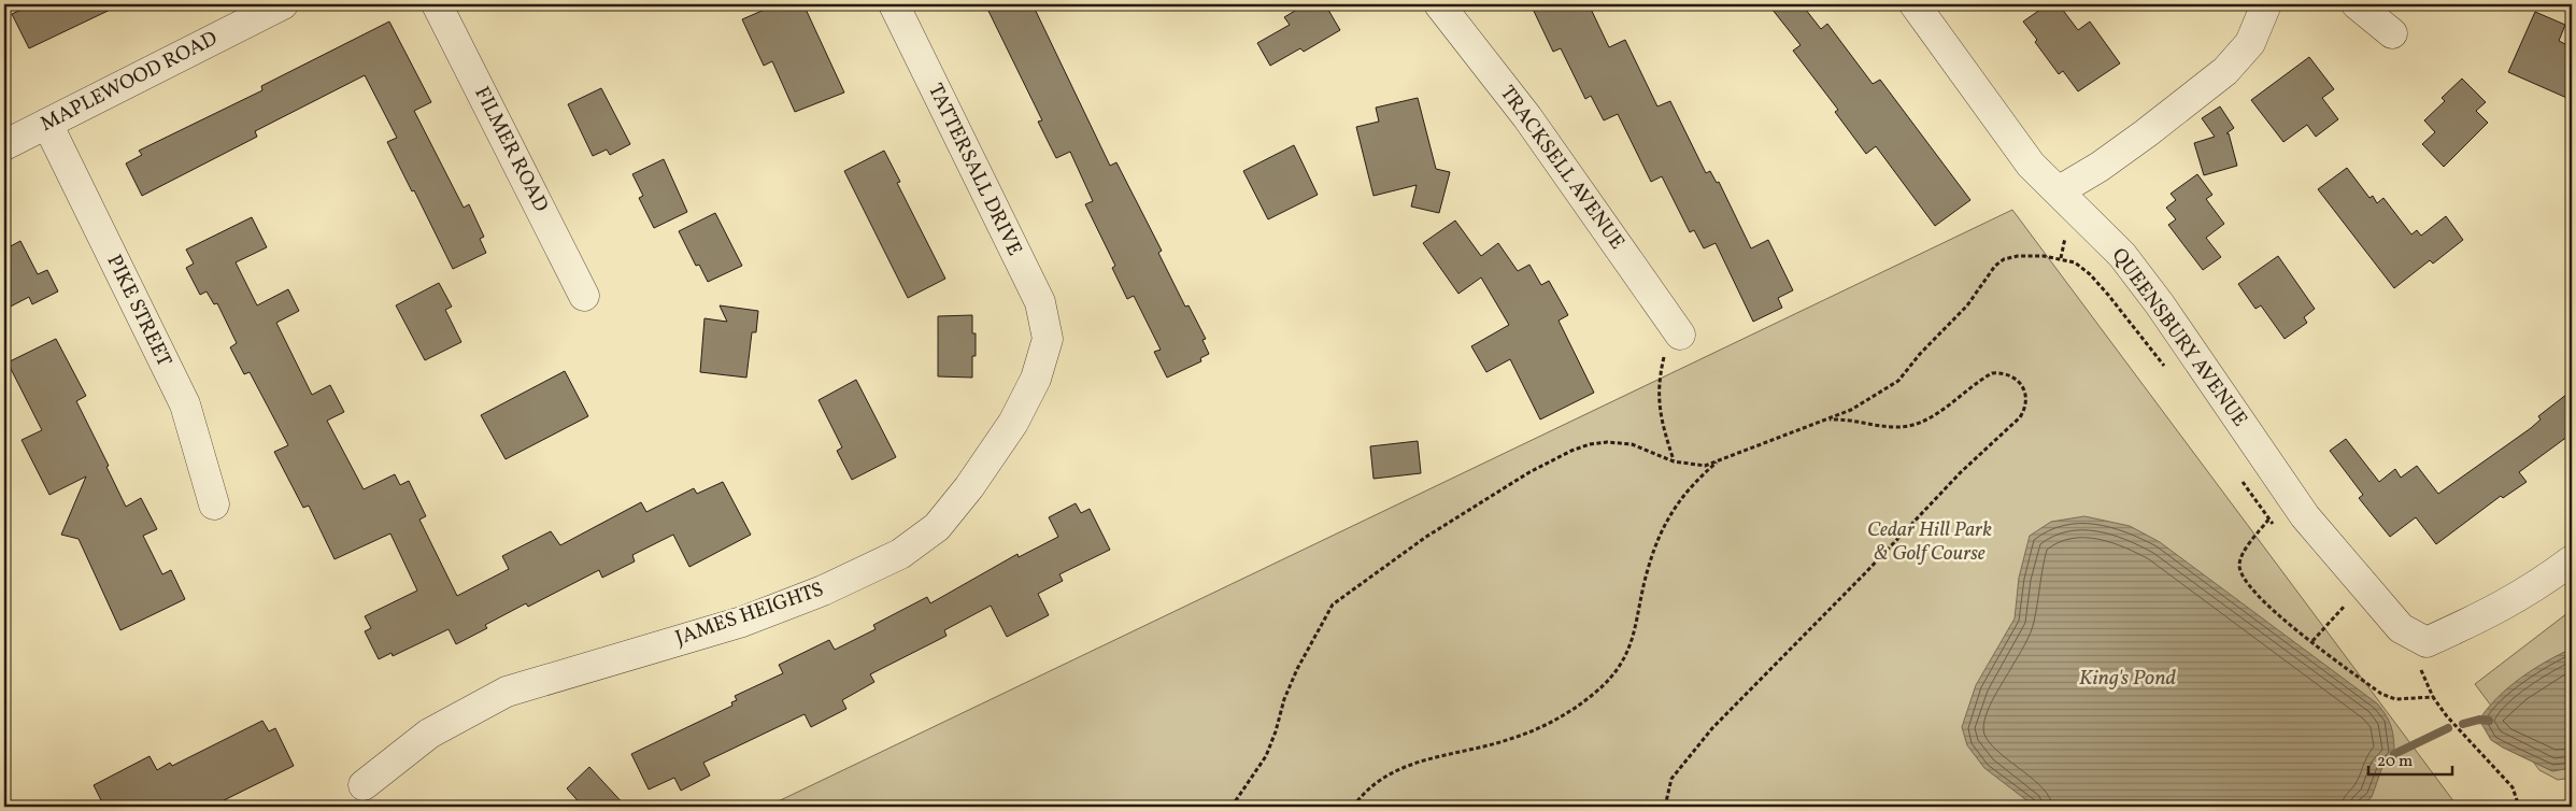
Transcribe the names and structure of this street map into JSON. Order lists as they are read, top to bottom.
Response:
{
  "streets": {
    "street": [
      "MAPLEWOOD ROAD",
      "FILMER ROAD",
      "TRACKSELL AVENUE",
      "TATTERSALL DRIVE",
      "PIKE STREET",
      "QUEENSBURY AVENUE",
      "JAMES HEIGHTS"
    ]
  },
  "crossings": [
    ["MAPLEWOOD ROAD", "PIKE STREET"],
    ["TATTERSALL DRIVE", "JAMES HEIGHTS"]
  ],
  "water": ["King's Pond"],
  "parks": ["Cedar Hill Park & Golf Course"],
  "scale_bar": "20 m"
}
